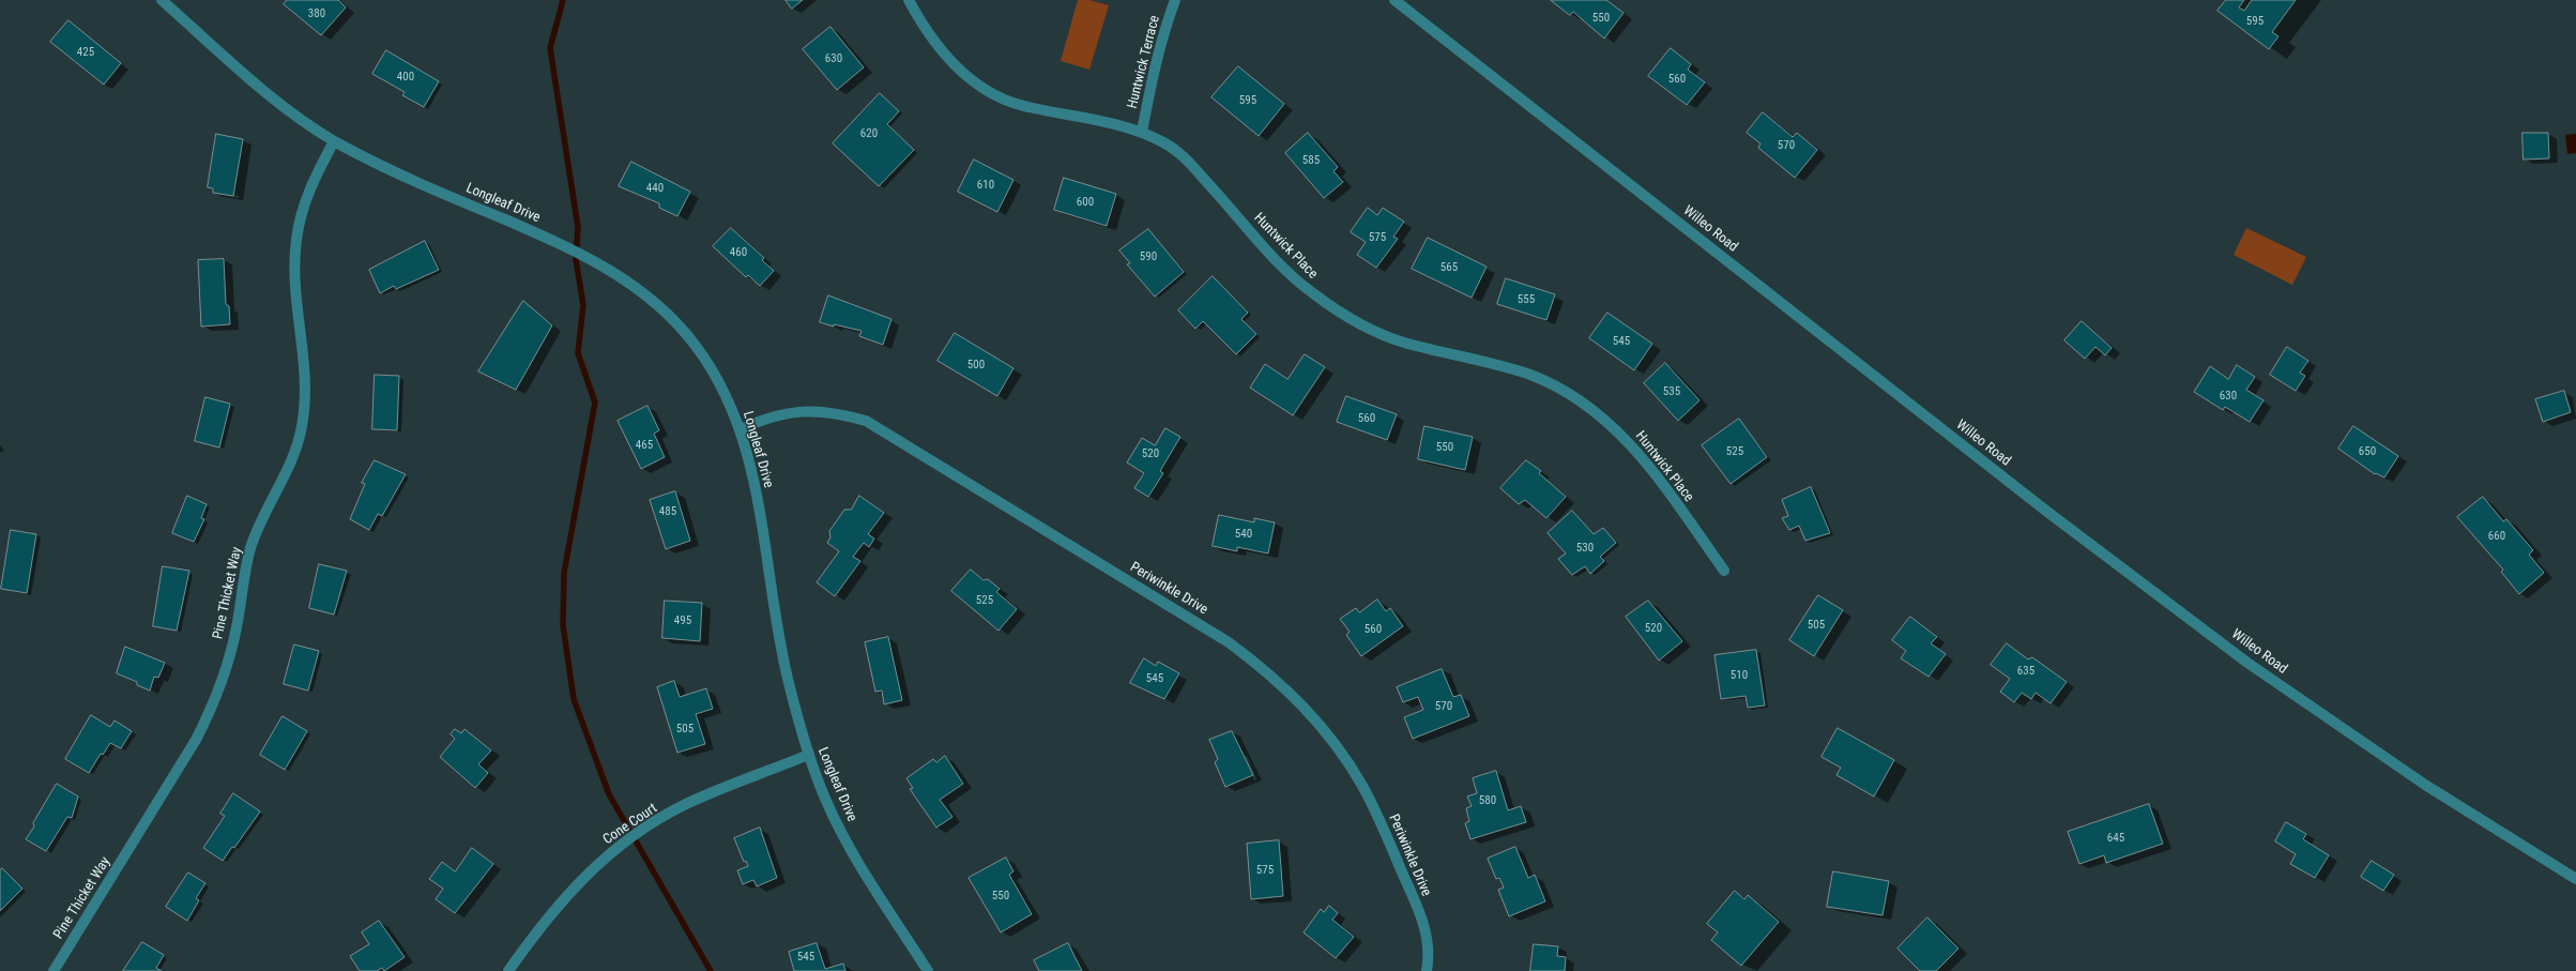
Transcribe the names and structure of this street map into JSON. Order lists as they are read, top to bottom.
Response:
{
  "streets": {
    "street": [
      "Huntwick Terrace",
      "Longleaf Drive",
      "Willeo Road",
      "Huntwick Place",
      "Periwinkle Drive",
      "Pine Thicket Way",
      "Cone Court"
    ]
  },
  "crossings": [
    ["Huntwick Terrace", "Huntwick Place"],
    ["Longleaf Drive", "Periwinkle Drive"],
    ["Longleaf Drive", "Pine Thicket Way"],
    ["Longleaf Drive", "Cone Court"]
  ],
  "house_numbers": [
    "380",
    "550",
    "595",
    "425",
    "630",
    "400",
    "560",
    "595",
    "620",
    "570",
    "585",
    "610",
    "440",
    "600",
    "575",
    "460",
    "590",
    "565",
    "555",
    "545",
    "500",
    "535",
    "630",
    "560",
    "465",
    "550",
    "525",
    "650",
    "520",
    "485",
    "540",
    "660",
    "530",
    "525",
    "495",
    "505",
    "520",
    "560",
    "635",
    "510",
    "545",
    "570",
    "505",
    "580",
    "645",
    "575",
    "550",
    "545"
  ]
}
